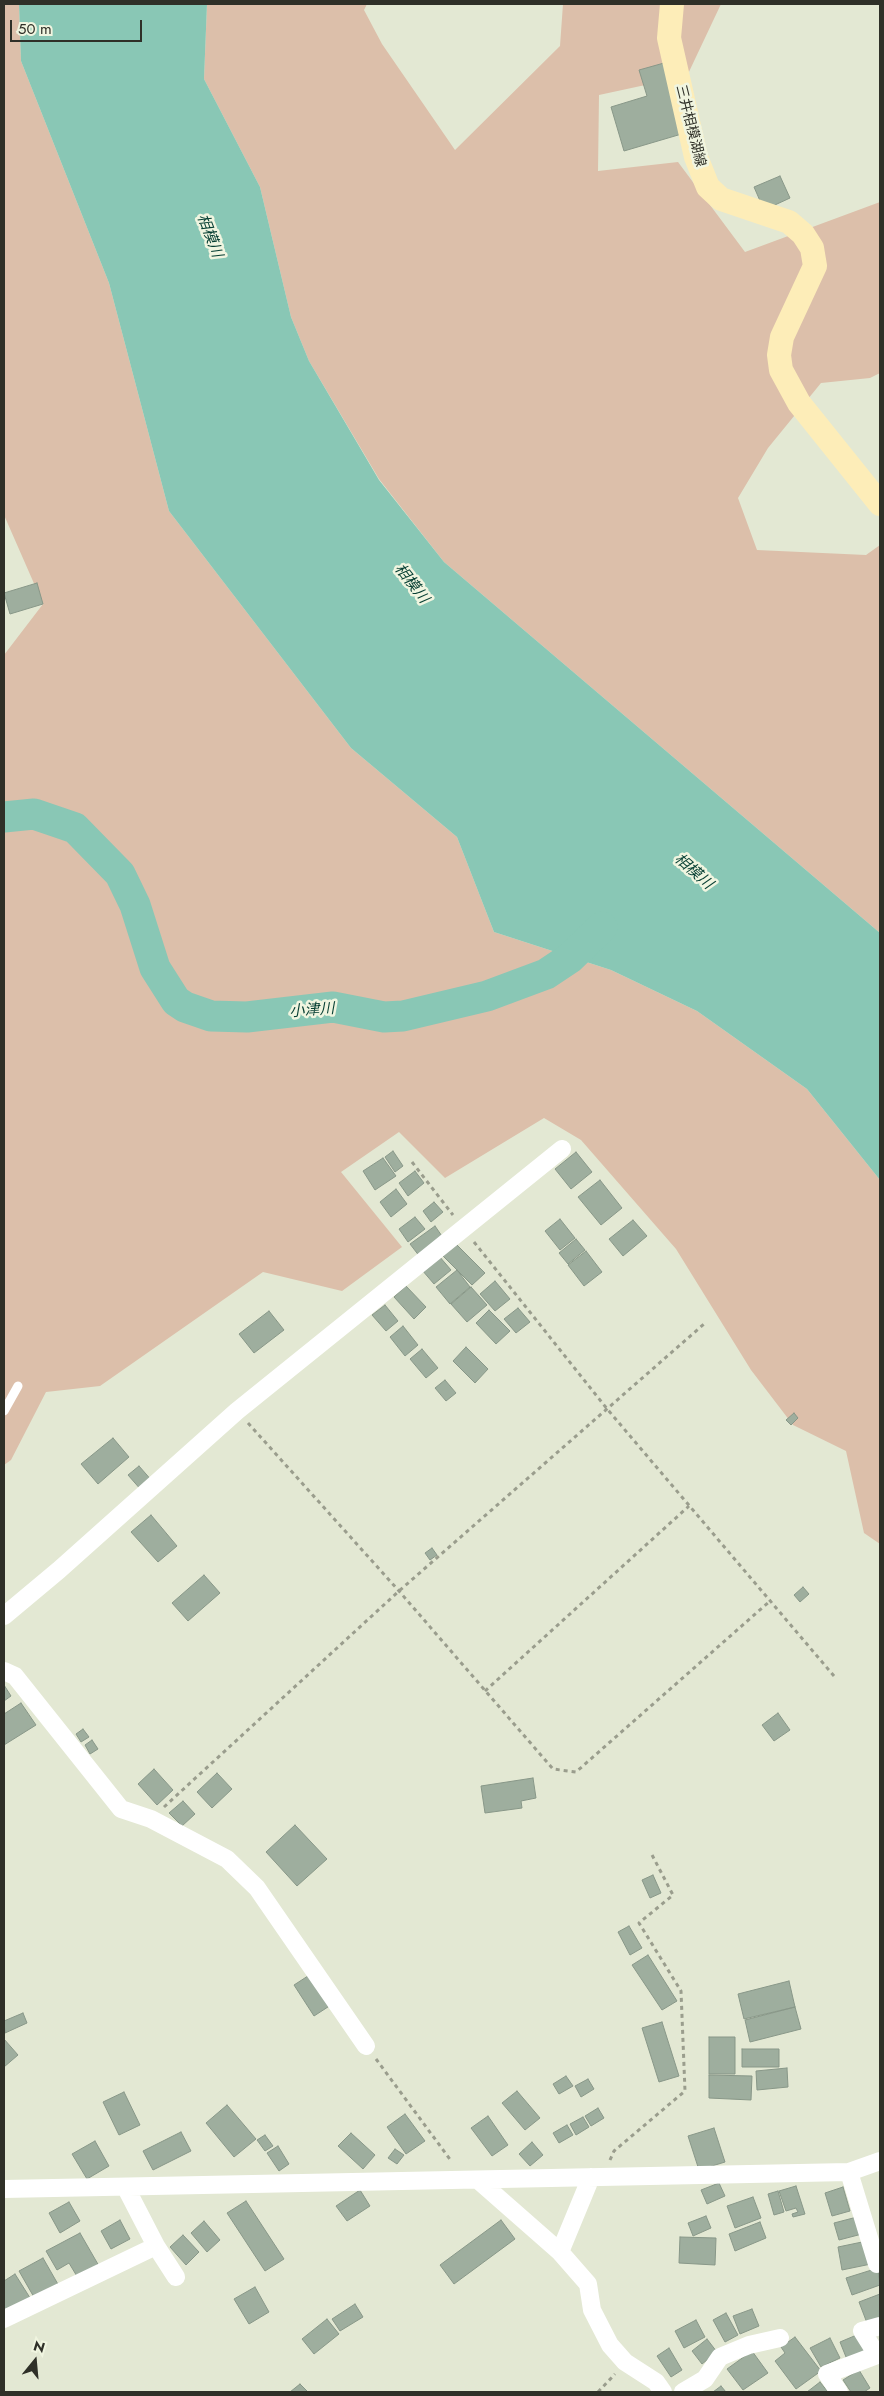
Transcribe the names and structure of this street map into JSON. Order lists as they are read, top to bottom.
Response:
{
  "streets": {
    "main road": ["三井相模湖線"]
  },
  "water": ["相模川", "小津川"],
  "scale_bar": "50 m",
  "north": "top"
}
